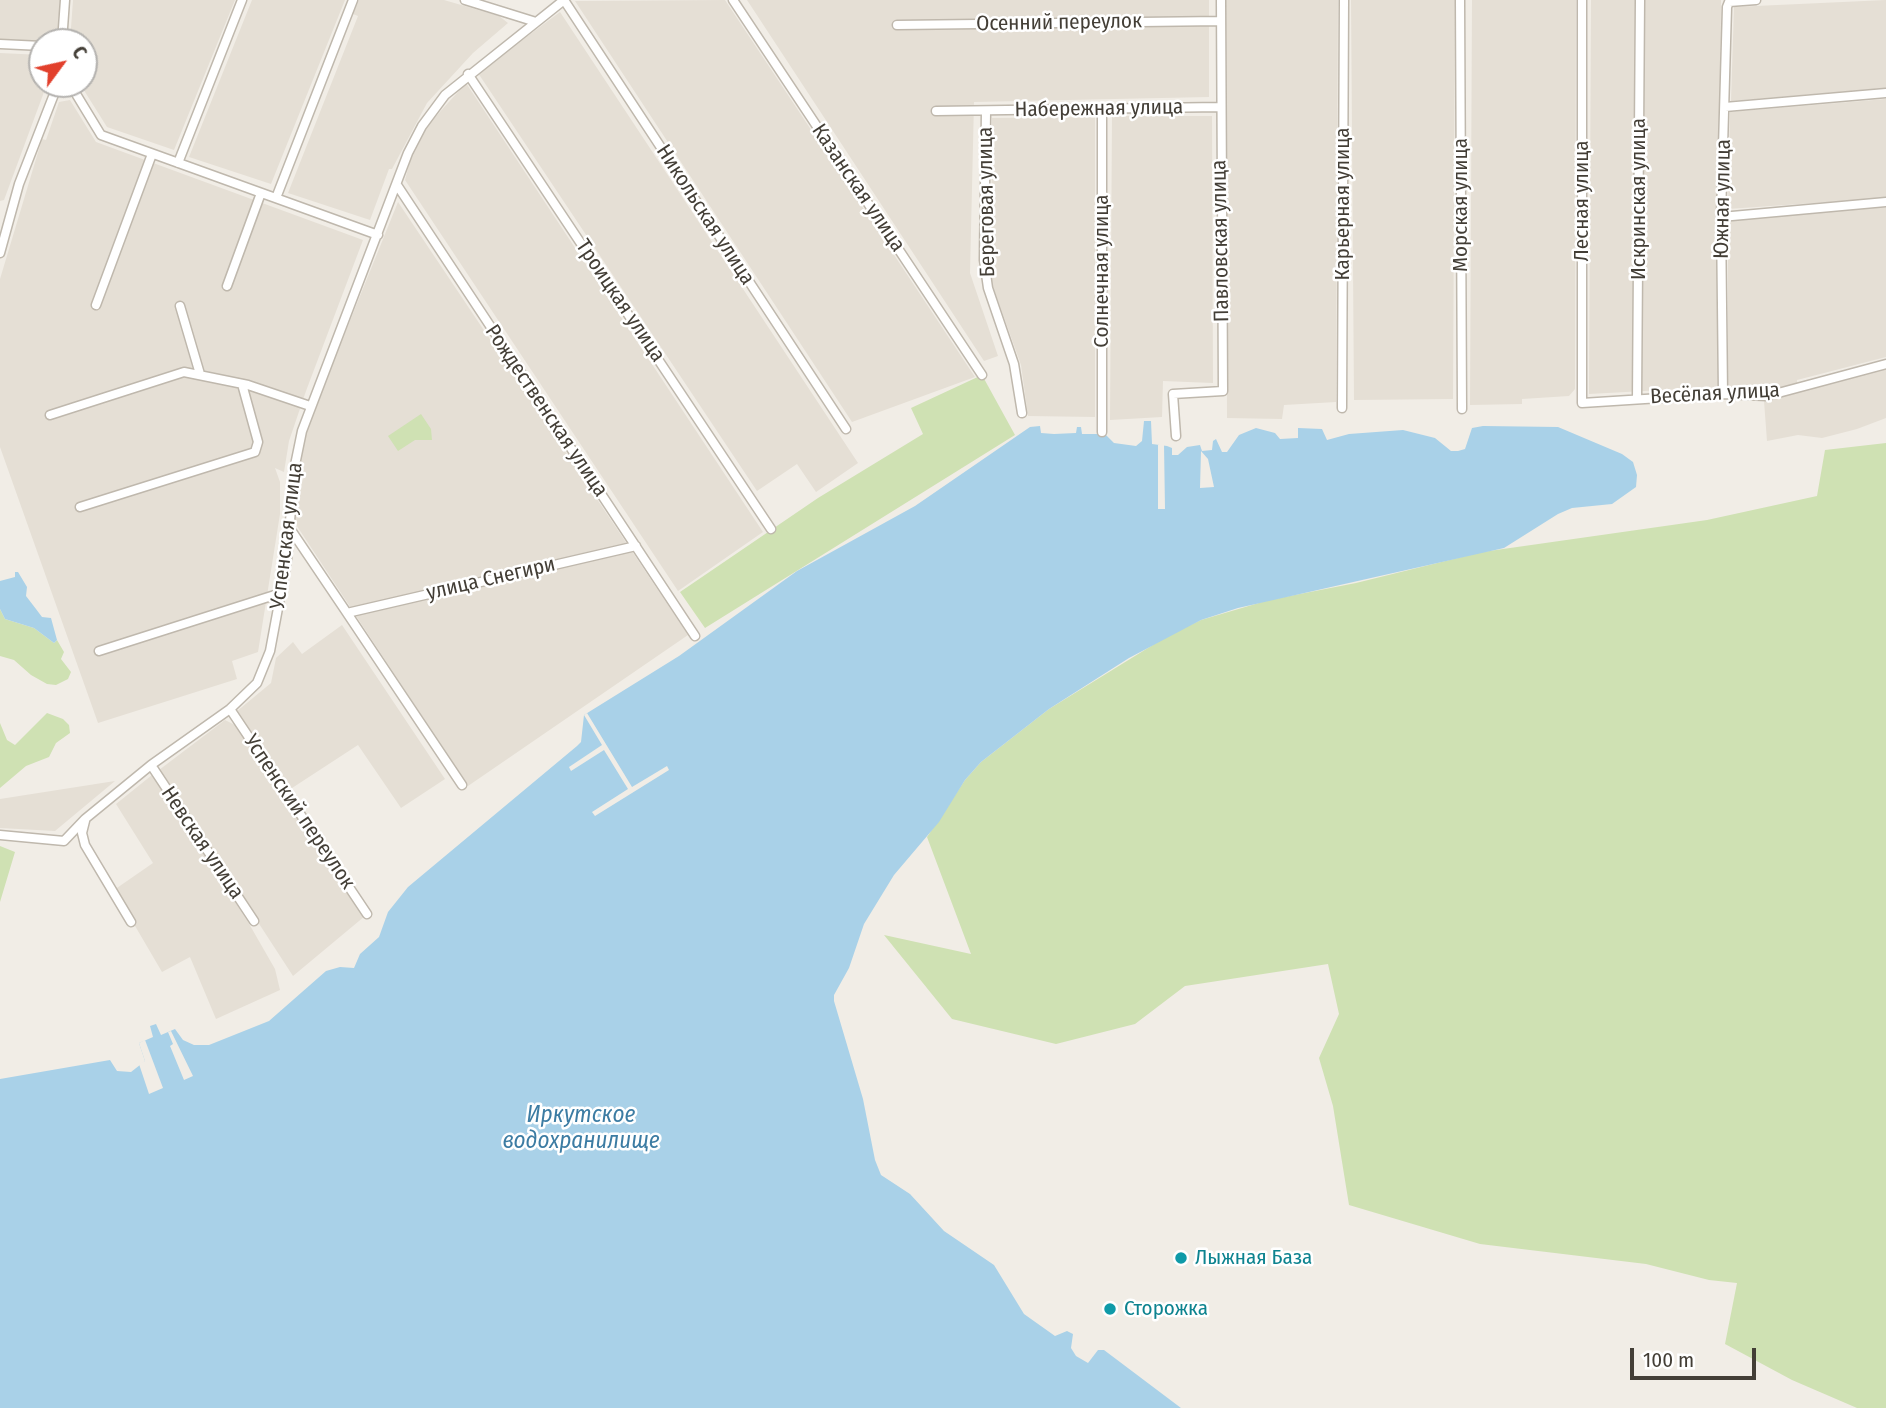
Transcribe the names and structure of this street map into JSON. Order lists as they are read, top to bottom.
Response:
{
  "streets": {
    "street": [
      "Осенний переулок",
      "Набережная улица",
      "Казанская улица",
      "Искринская улица",
      "Южная улица",
      "Лесная улица",
      "Береговая улица",
      "Карьерная улица",
      "Морская улица",
      "Никольская улица",
      "Павловская улица",
      "Солнечная улица",
      "Троицкая улица",
      "Весёлая улица",
      "Рождественская улица",
      "Успенская улица",
      "улица Снегири",
      "Успенский переулок",
      "Невская улица"
    ]
  },
  "crossings": [
    ["Осенний переулок", "Павловская улица"],
    ["Набережная улица", "Береговая улица"],
    ["Набережная улица", "Павловская улица"],
    ["Набережная улица", "Солнечная улица"],
    ["Искринская улица", "Весёлая улица"],
    ["Южная улица", "Весёлая улица"],
    ["Лесная улица", "Весёлая улица"],
    ["Никольская улица", "Успенская улица"],
    ["Троицкая улица", "Успенская улица"],
    ["Рождественская улица", "Успенская улица"],
    ["Рождественская улица", "улица Снегири"],
    ["Успенская улица", "Успенский переулок"],
    ["Успенская улица", "Невская улица"]
  ],
  "water": ["Иркутское водохранилище"],
  "places": ["Лыжная База", "Сторожка"],
  "scale_bar": "100 m",
  "north": "top right"
}
